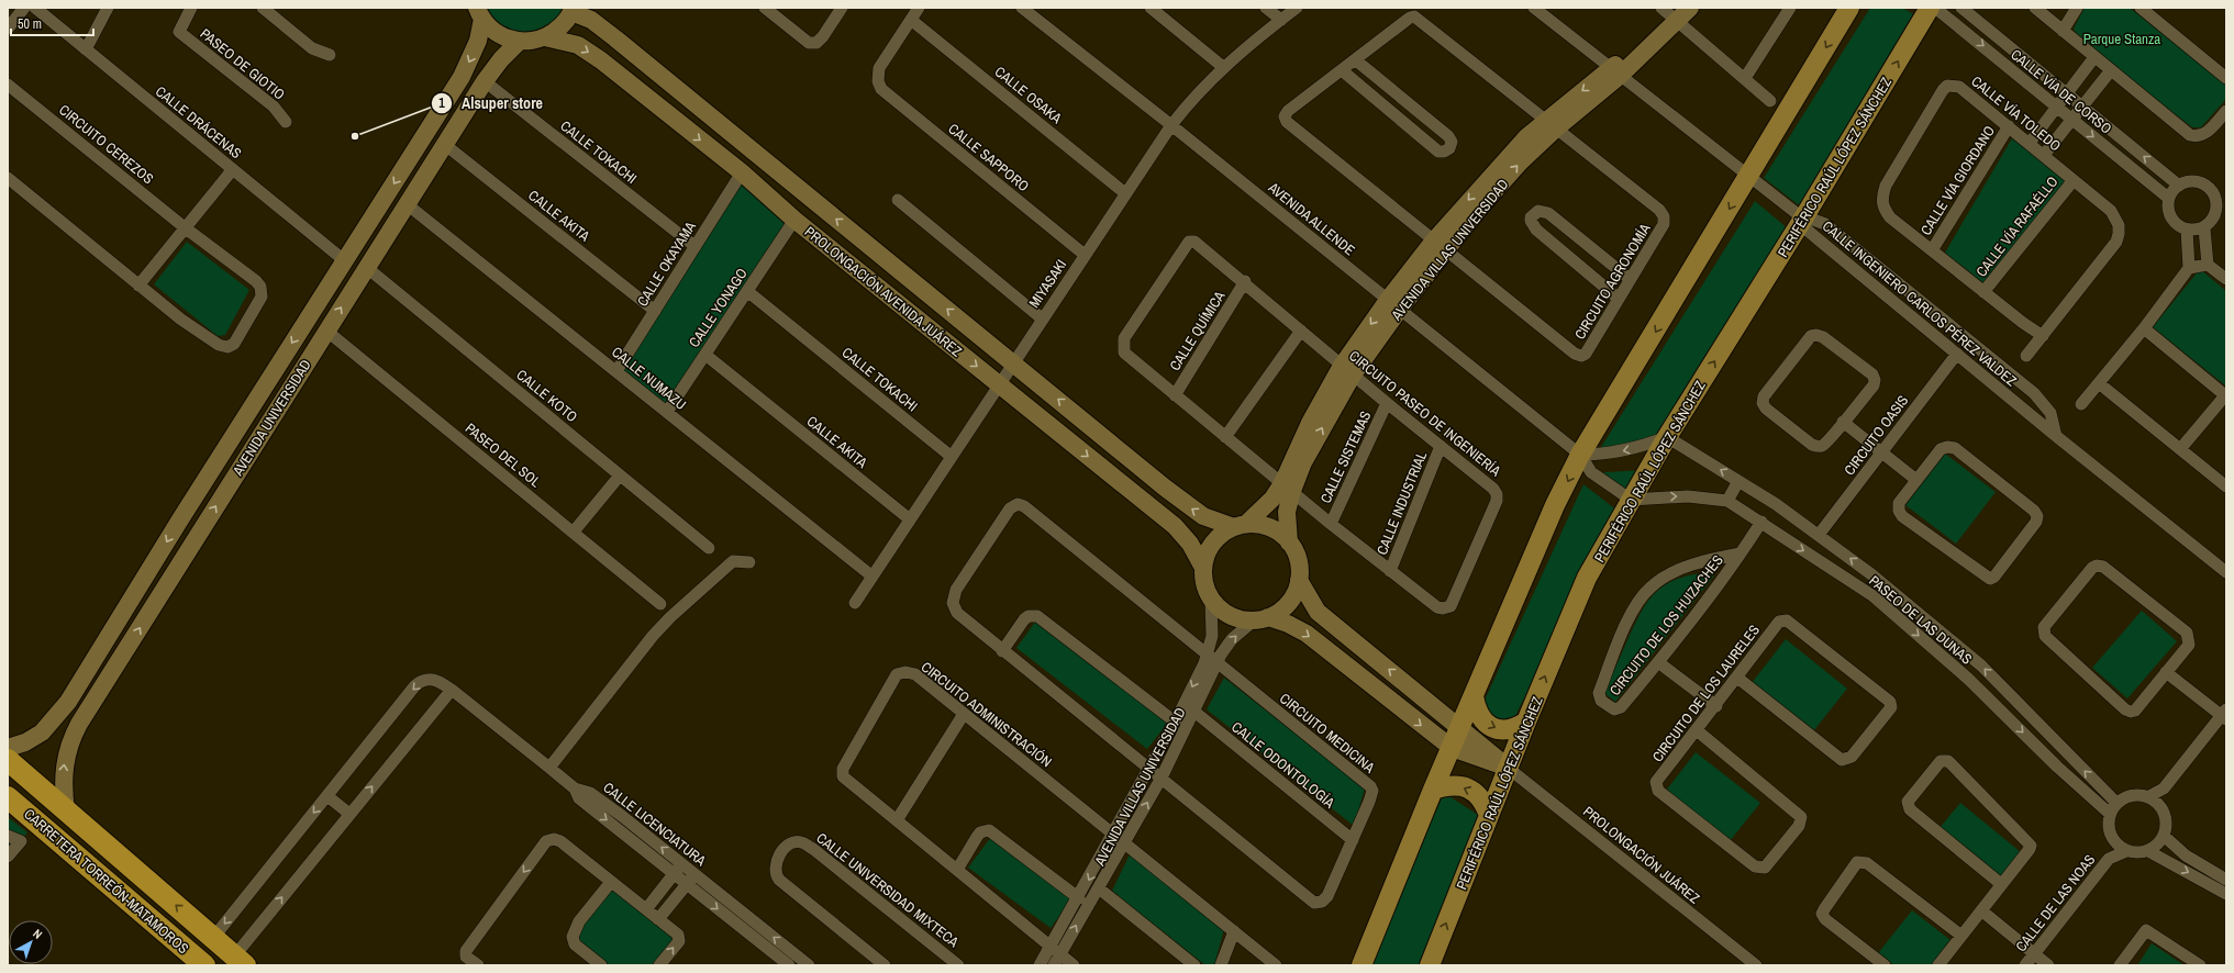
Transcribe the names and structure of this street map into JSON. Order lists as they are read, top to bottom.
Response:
{
  "streets": {
    "highway": ["CARRETERA TORREÓN-MATAMOROS"],
    "main road": ["PERIFÉRICO RAÚL LÓPEZ SÁNCHEZ"],
    "street": [
      "PASEO DE GIOTIO",
      "CALLE VÍA DE CORSO",
      "CALLE OSAKA",
      "CALLE VÍA TOLEDO",
      "CALLE DRÁCENAS",
      "CIRCUITO CEREZOS",
      "CALLE TOKACHI",
      "CALLE SAPPORO",
      "CALLE VÍA GIORDANO",
      "CALLE AKITA",
      "AVENIDA ALLENDE",
      "CALLE VÍA RAFAÉLLO",
      "AVENIDA VILLAS UNIVERSIDAD",
      "CALLE OKAYAMA",
      "CIRCUITO AGRONOMÍA",
      "MIYASAKI",
      "PROLONGACIÓN AVENIDA JUÁREZ",
      "CALLE INGENIERO CARLOS PÉREZ VALDEZ",
      "CALLE YONAGO",
      "CALLE QUÍMICA",
      "CALLE NUMAZU",
      "CALLE KOTO",
      "CIRCUITO PASEO DE INGENIERÍA",
      "AVENIDA UNIVERSIDAD",
      "CIRCUITO OASIS",
      "PASEO DEL SOL",
      "CALLE SISTEMAS",
      "CALLE INDUSTRIAL",
      "PASEO DE LAS DUNAS",
      "CIRCUITO DE LOS HUIZACHES",
      "CIRCUITO DE LOS LAURELES",
      "CIRCUITO ADMINISTRACIÓN",
      "CIRCUITO MEDICINA",
      "CALLE ODONTOLOGÍA",
      "CALLE LICENCIATURA",
      "PROLONGACIÓN JUÁREZ",
      "CALLE UNIVERSIDAD MIXTECA",
      "CALLE DE LAS NOAS"
    ]
  },
  "crossings": [
    ["CALLE OSAKA", "CALLE SAPPORO"],
    ["CALLE OSAKA", "MIYASAKI"],
    ["CALLE VÍA TOLEDO", "CALLE VÍA GIORDANO"],
    ["CALLE VÍA TOLEDO", "CALLE VÍA RAFAÉLLO"],
    ["CALLE DRÁCENAS", "AVENIDA UNIVERSIDAD"],
    ["CALLE TOKACHI", "CALLE OKAYAMA"],
    ["CALLE TOKACHI", "MIYASAKI"],
    ["CALLE TOKACHI", "CALLE YONAGO"],
    ["CALLE TOKACHI", "AVENIDA UNIVERSIDAD"],
    ["CALLE SAPPORO", "MIYASAKI"],
    ["PERIFÉRICO RAÚL LÓPEZ SÁNCHEZ", "AVENIDA ALLENDE"],
    ["PERIFÉRICO RAÚL LÓPEZ SÁNCHEZ", "CALLE INGENIERO CARLOS PÉREZ VALDEZ"],
    ["PERIFÉRICO RAÚL LÓPEZ SÁNCHEZ", "PASEO DE LAS DUNAS"],
    ["PERIFÉRICO RAÚL LÓPEZ SÁNCHEZ", "PROLONGACIÓN JUÁREZ"],
    ["CALLE AKITA", "CALLE OKAYAMA"],
    ["CALLE AKITA", "MIYASAKI"],
    ["CALLE AKITA", "CALLE YONAGO"],
    ["CALLE AKITA", "AVENIDA UNIVERSIDAD"],
    ["AVENIDA ALLENDE", "AVENIDA VILLAS UNIVERSIDAD"],
    ["AVENIDA ALLENDE", "MIYASAKI"],
    ["AVENIDA ALLENDE", "PASEO DE LAS DUNAS"],
    ["AVENIDA VILLAS UNIVERSIDAD", "CIRCUITO AGRONOMÍA"],
    ["AVENIDA VILLAS UNIVERSIDAD", "PROLONGACIÓN AVENIDA JUÁREZ"],
    ["AVENIDA VILLAS UNIVERSIDAD", "CALLE INGENIERO CARLOS PÉREZ VALDEZ"],
    ["AVENIDA VILLAS UNIVERSIDAD", "CIRCUITO PASEO DE INGENIERÍA"],
    ["AVENIDA VILLAS UNIVERSIDAD", "CIRCUITO ADMINISTRACIÓN"],
    ["AVENIDA VILLAS UNIVERSIDAD", "CIRCUITO MEDICINA"],
    ["AVENIDA VILLAS UNIVERSIDAD", "CALLE ODONTOLOGÍA"],
    ["CALLE OKAYAMA", "PROLONGACIÓN AVENIDA JUÁREZ"],
    ["CALLE OKAYAMA", "CALLE NUMAZU"],
    ["MIYASAKI", "PROLONGACIÓN AVENIDA JUÁREZ"],
    ["MIYASAKI", "CALLE NUMAZU"],
    ["PROLONGACIÓN AVENIDA JUÁREZ", "CALLE YONAGO"],
    ["CALLE INGENIERO CARLOS PÉREZ VALDEZ", "CIRCUITO OASIS"],
    ["CALLE YONAGO", "CALLE NUMAZU"],
    ["CALLE QUÍMICA", "CIRCUITO PASEO DE INGENIERÍA"],
    ["CALLE NUMAZU", "AVENIDA UNIVERSIDAD"],
    ["CALLE KOTO", "AVENIDA UNIVERSIDAD"],
    ["CIRCUITO PASEO DE INGENIERÍA", "CALLE SISTEMAS"],
    ["CIRCUITO PASEO DE INGENIERÍA", "CALLE INDUSTRIAL"],
    ["AVENIDA UNIVERSIDAD", "PASEO DEL SOL"],
    ["CIRCUITO OASIS", "PASEO DE LAS DUNAS"],
    ["PASEO DE LAS DUNAS", "CIRCUITO DE LOS HUIZACHES"],
    ["PASEO DE LAS DUNAS", "CALLE DE LAS NOAS"],
    ["CIRCUITO MEDICINA", "CALLE ODONTOLOGÍA"]
  ],
  "parks": ["Parque Stanza"],
  "places": ["Alsuper store"],
  "scale_bar": "50 m",
  "north": "top right"
}
